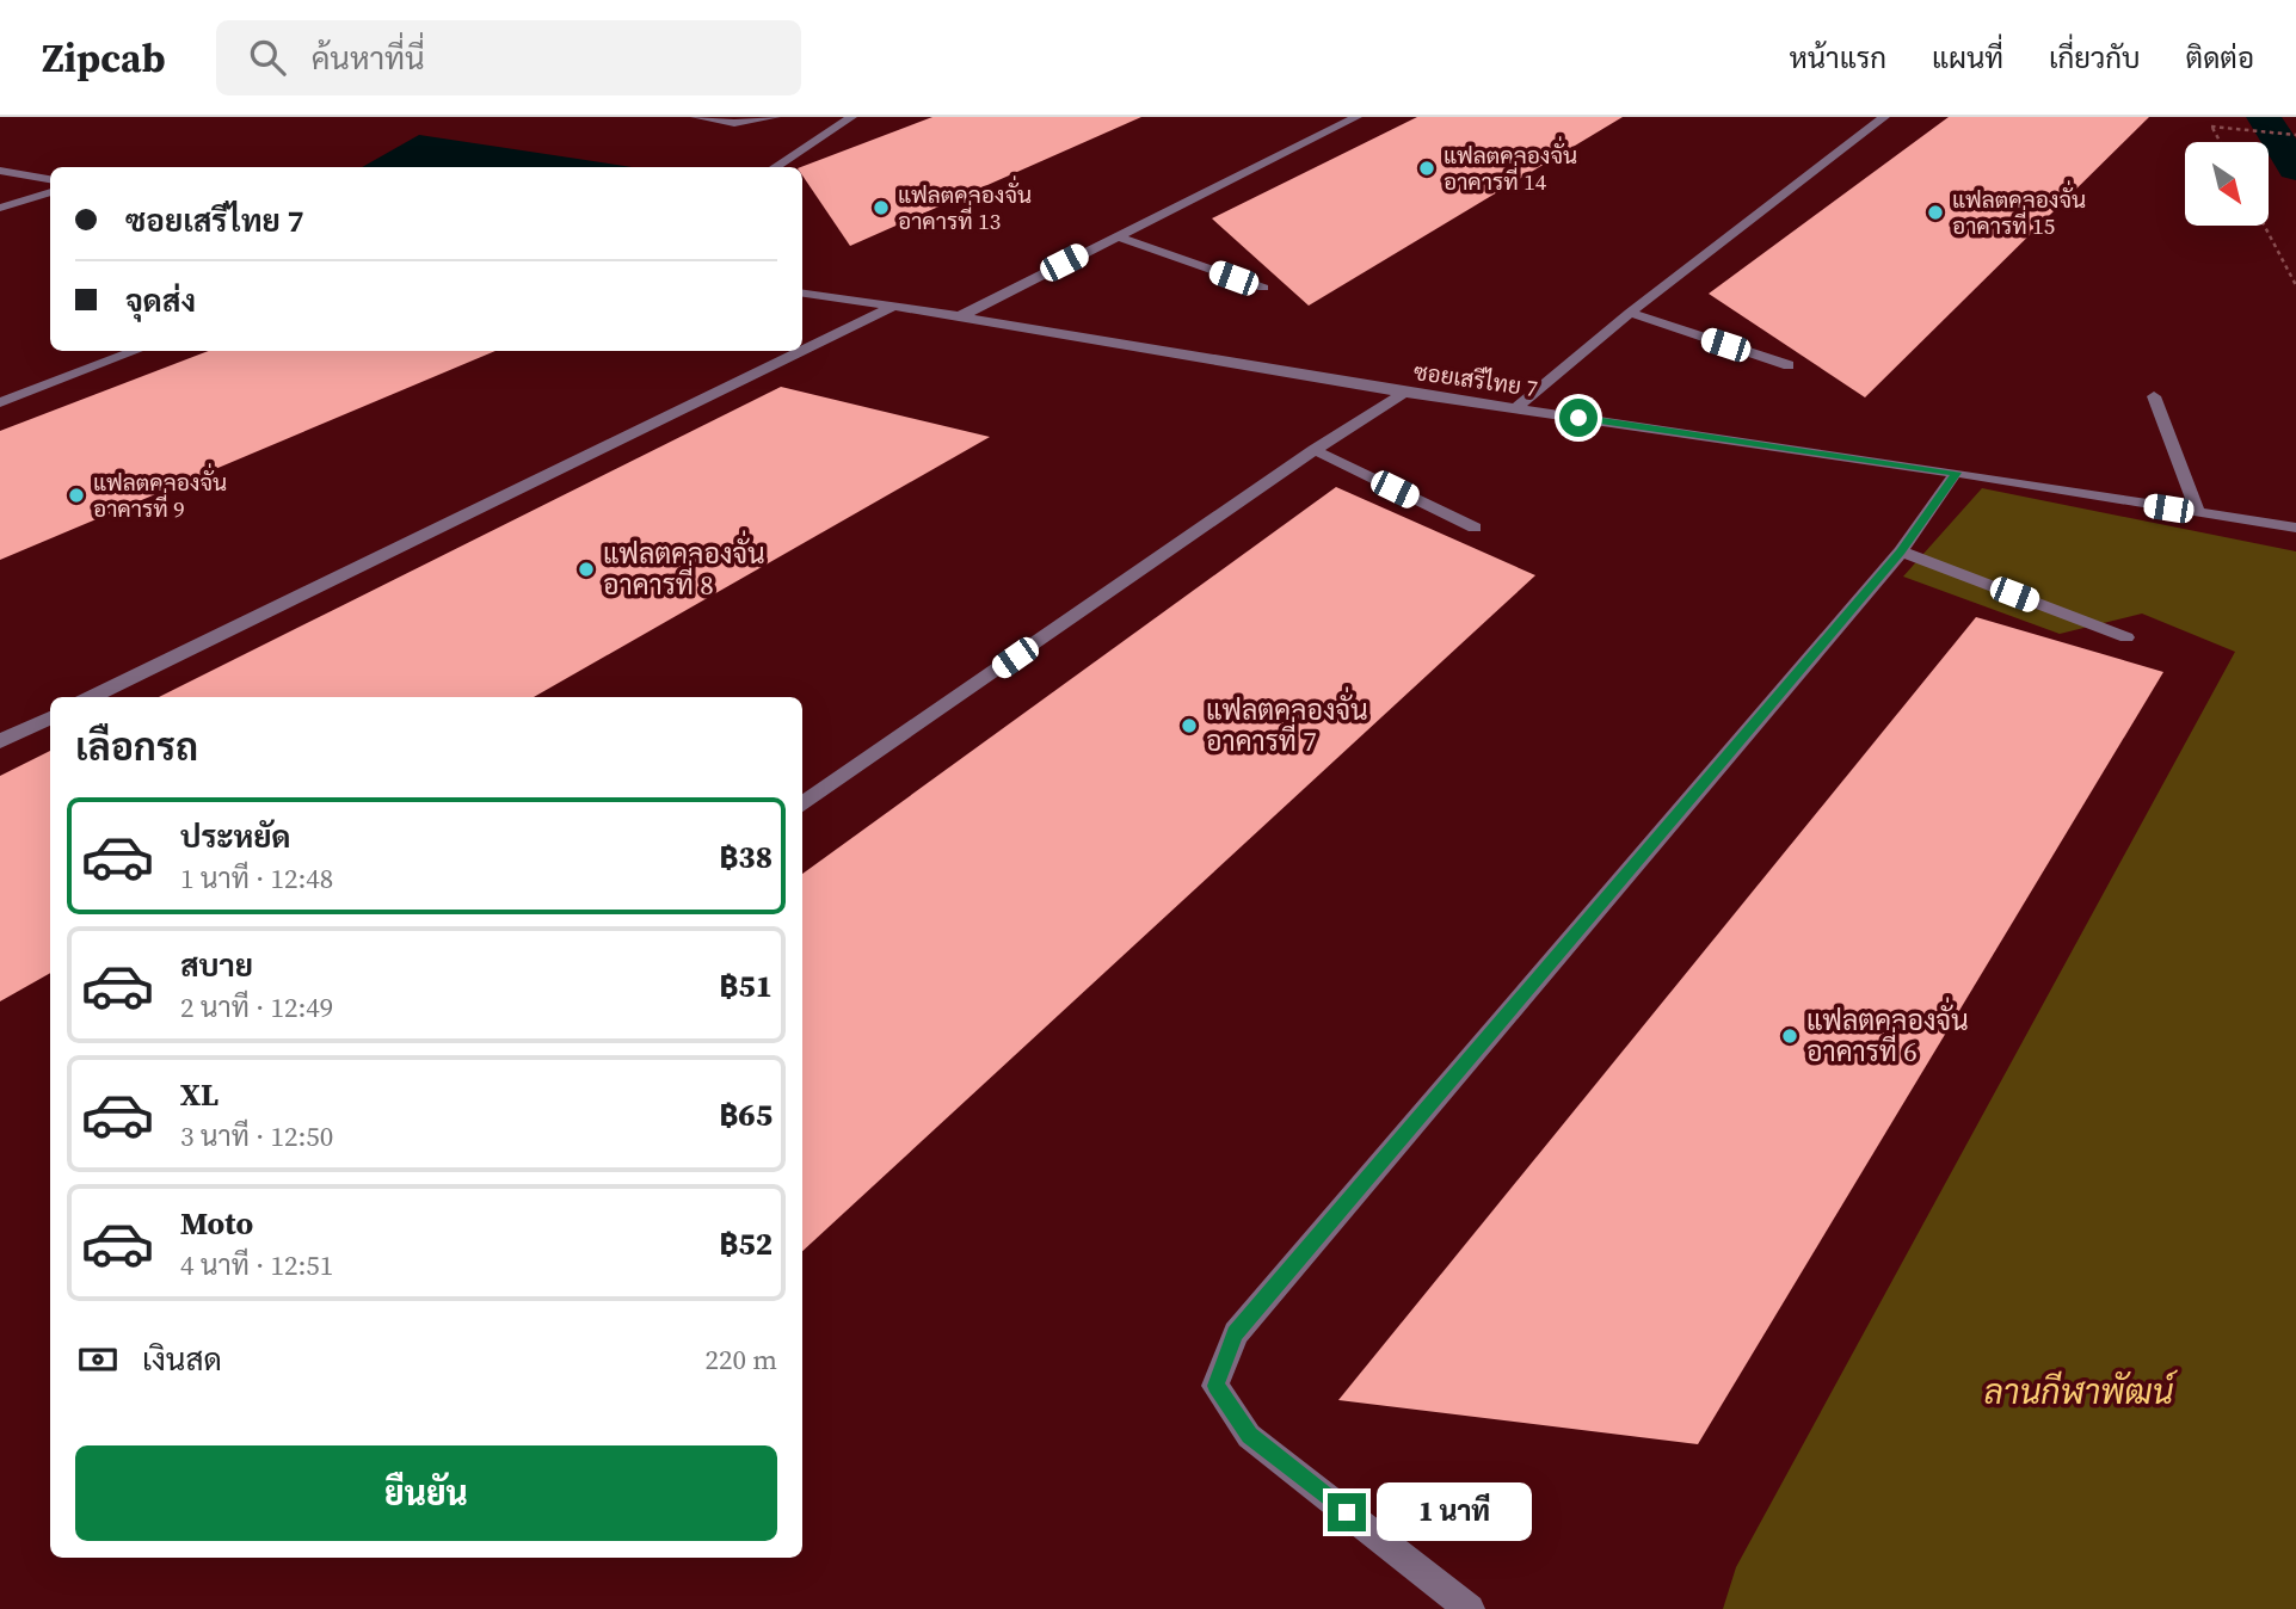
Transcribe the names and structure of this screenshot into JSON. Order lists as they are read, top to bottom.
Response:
{
  "streets": {
    "street": ["ซอยเสรีไทย 7"]
  },
  "parks": ["ลานกีฬาพัฒน์"],
  "places": [
    "แฟลตคลองจั่น อาคารที่ 14",
    "แฟลตคลองจั่น อาคารที่ 13",
    "แฟลตคลองจั่น อาคารที่ 15",
    "แฟลตคลองจั่น อาคารที่ 9",
    "แฟลตคลองจั่น อาคารที่ 8",
    "แฟลตคลองจั่น อาคารที่ 7",
    "แฟลตคลองจั่น อาคารที่ 6"
  ],
  "north": "bottom right",
  "page": {
    "header": "Zipcab",
    "search": "ค้นหาที่นี่",
    "nav": [
      "หน้าแรก",
      "แผนที่",
      "เกี่ยวกับ",
      "ติดต่อ"
    ],
    "banner": ["ซอยเสรีไทย 7", "จุดส่ง"],
    "heading": "เลือกรถ",
    "list": [
      {
        "name": "ประหยัด",
        "note": "1 นาที · 12:48",
        "value": "฿38"
      },
      {
        "name": "สบาย",
        "note": "2 นาที · 12:49",
        "value": "฿51"
      },
      {
        "name": "XL",
        "note": "3 นาที · 12:50",
        "value": "฿65"
      },
      {
        "name": "Moto",
        "note": "4 นาที · 12:51",
        "value": "฿52"
      }
    ],
    "pay": ["เงินสด", "220 m"],
    "buttons": "ยืนยัน",
    "bubble": "1 นาที"
  }
}
